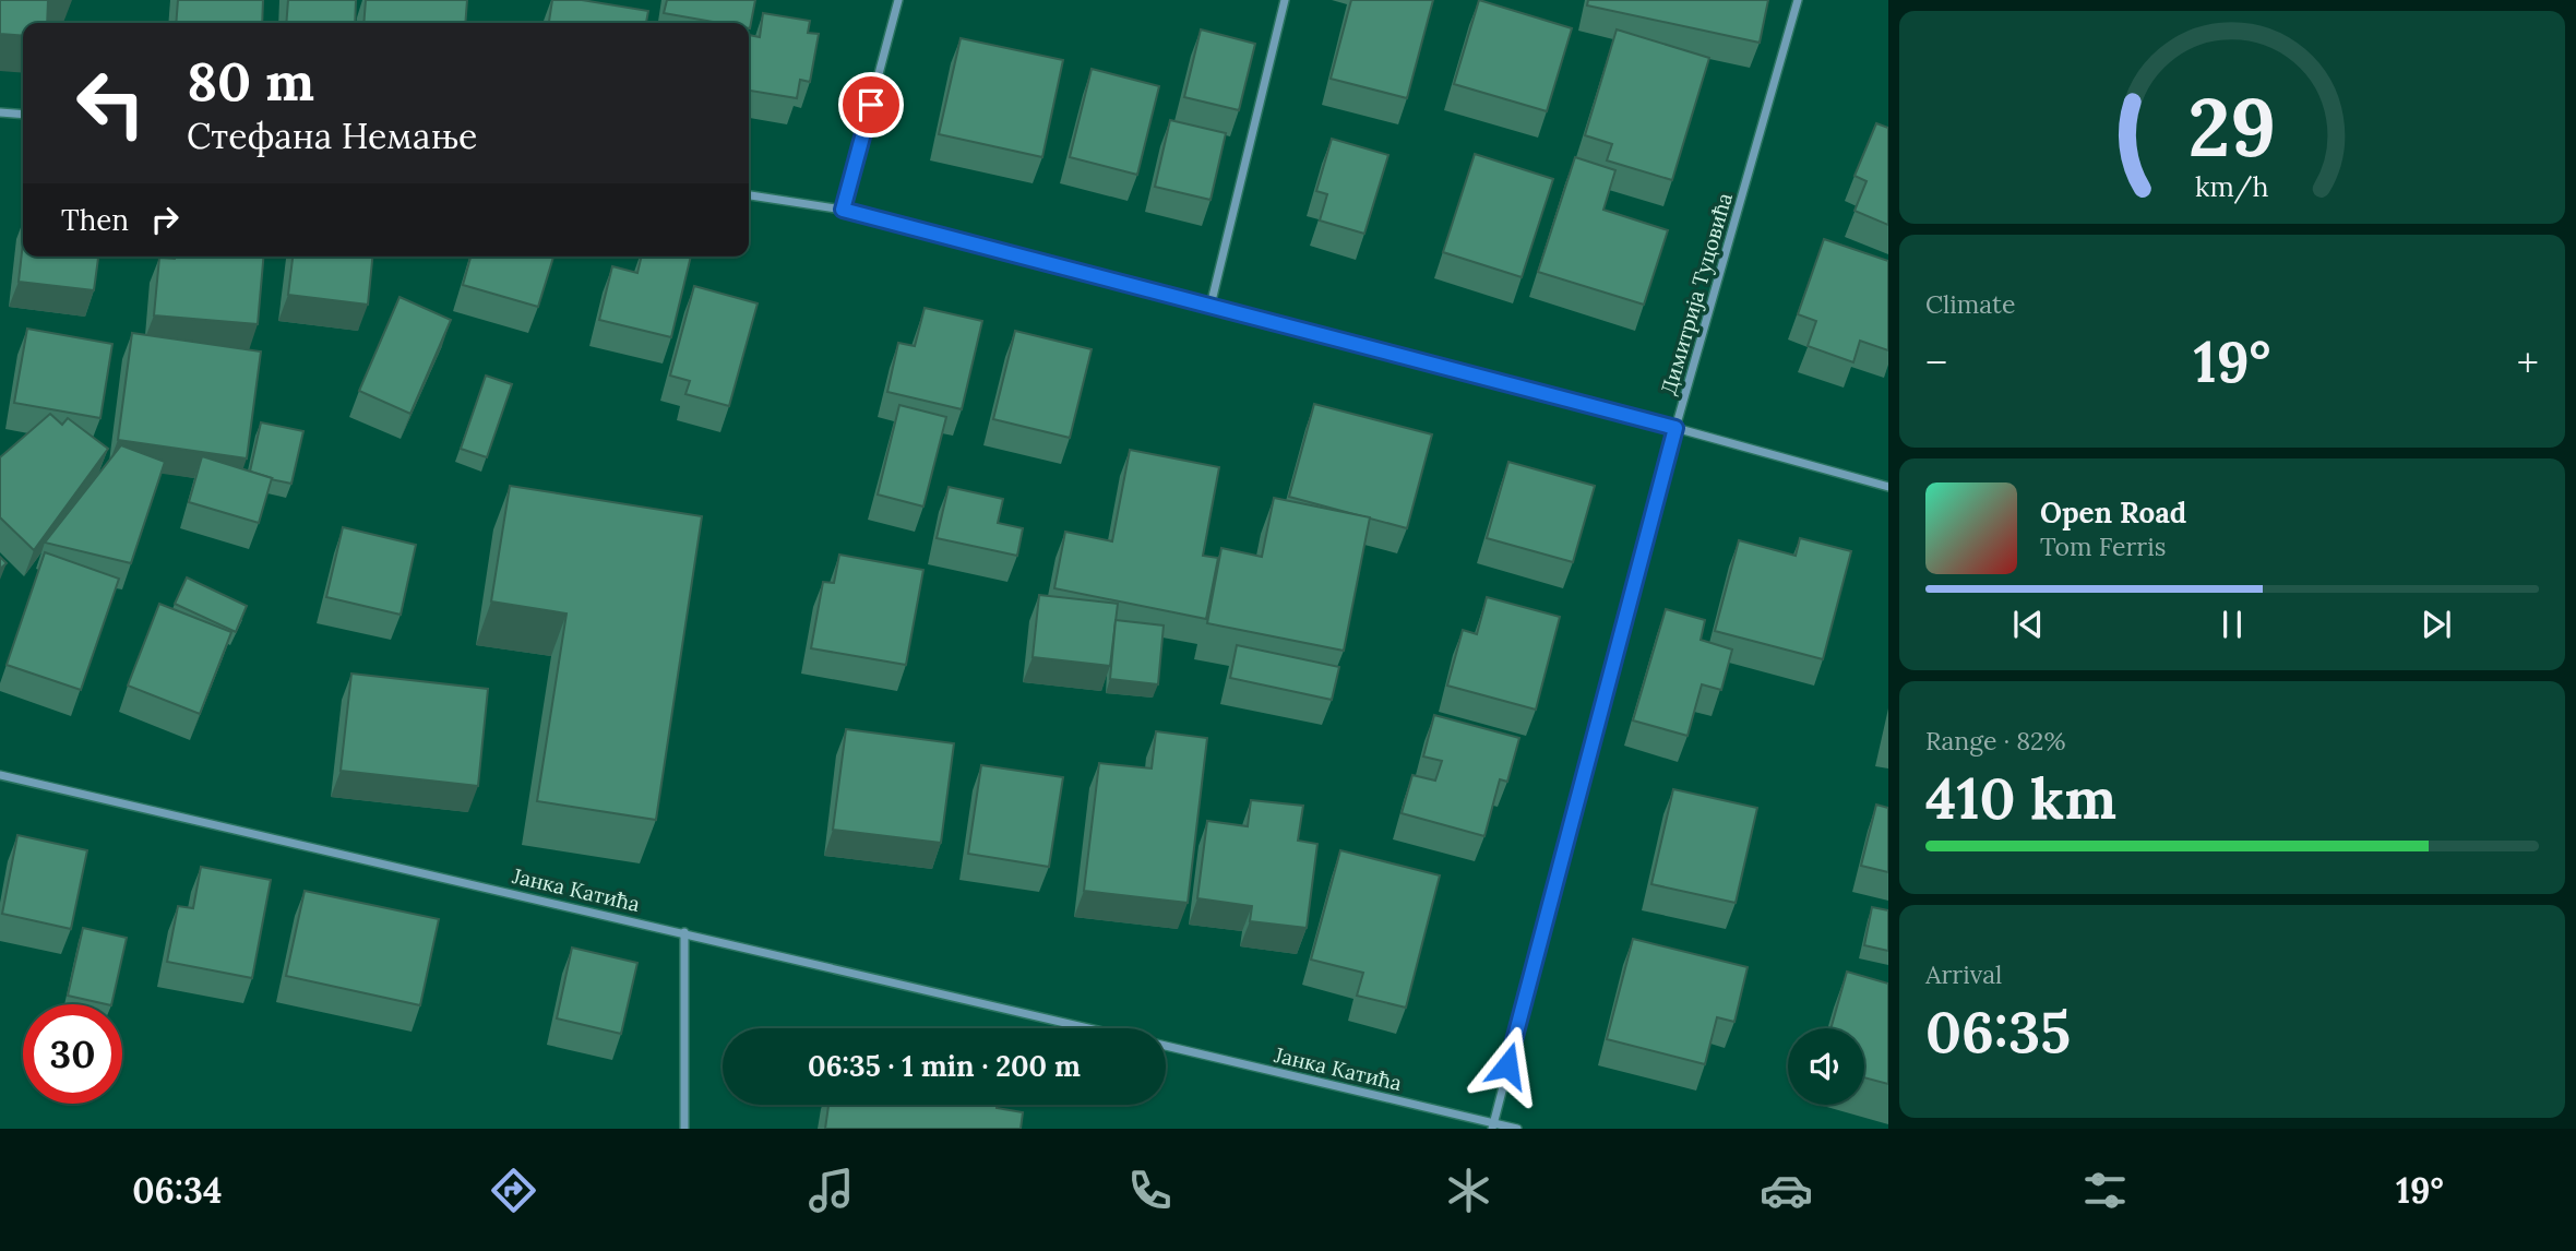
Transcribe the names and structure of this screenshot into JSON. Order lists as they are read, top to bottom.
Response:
{
  "streets": {
    "street": ["Димитрија Туцовића", "Јанка Катића"]
  },
  "crossings": [
    ["Димитрија Туцовића", "Јанка Катића"]
  ],
  "page": {
    "turn": ["80 m", "Стефана Немање"],
    "then": "Then",
    "tile": [
      "Climate",
      ["Range · 82%", "410 km"],
      ["Arrival", "06:35"]
    ],
    "heat": ["−", "19°", "+"],
    "song": ["Open Road", "Tom Ferris"],
    "limit": "30",
    "trip": "06:35 · 1 min · 200 m",
    "tabs": ["06:34", "19°"],
    "gauge": ["29", "km/h"]
  }
}
